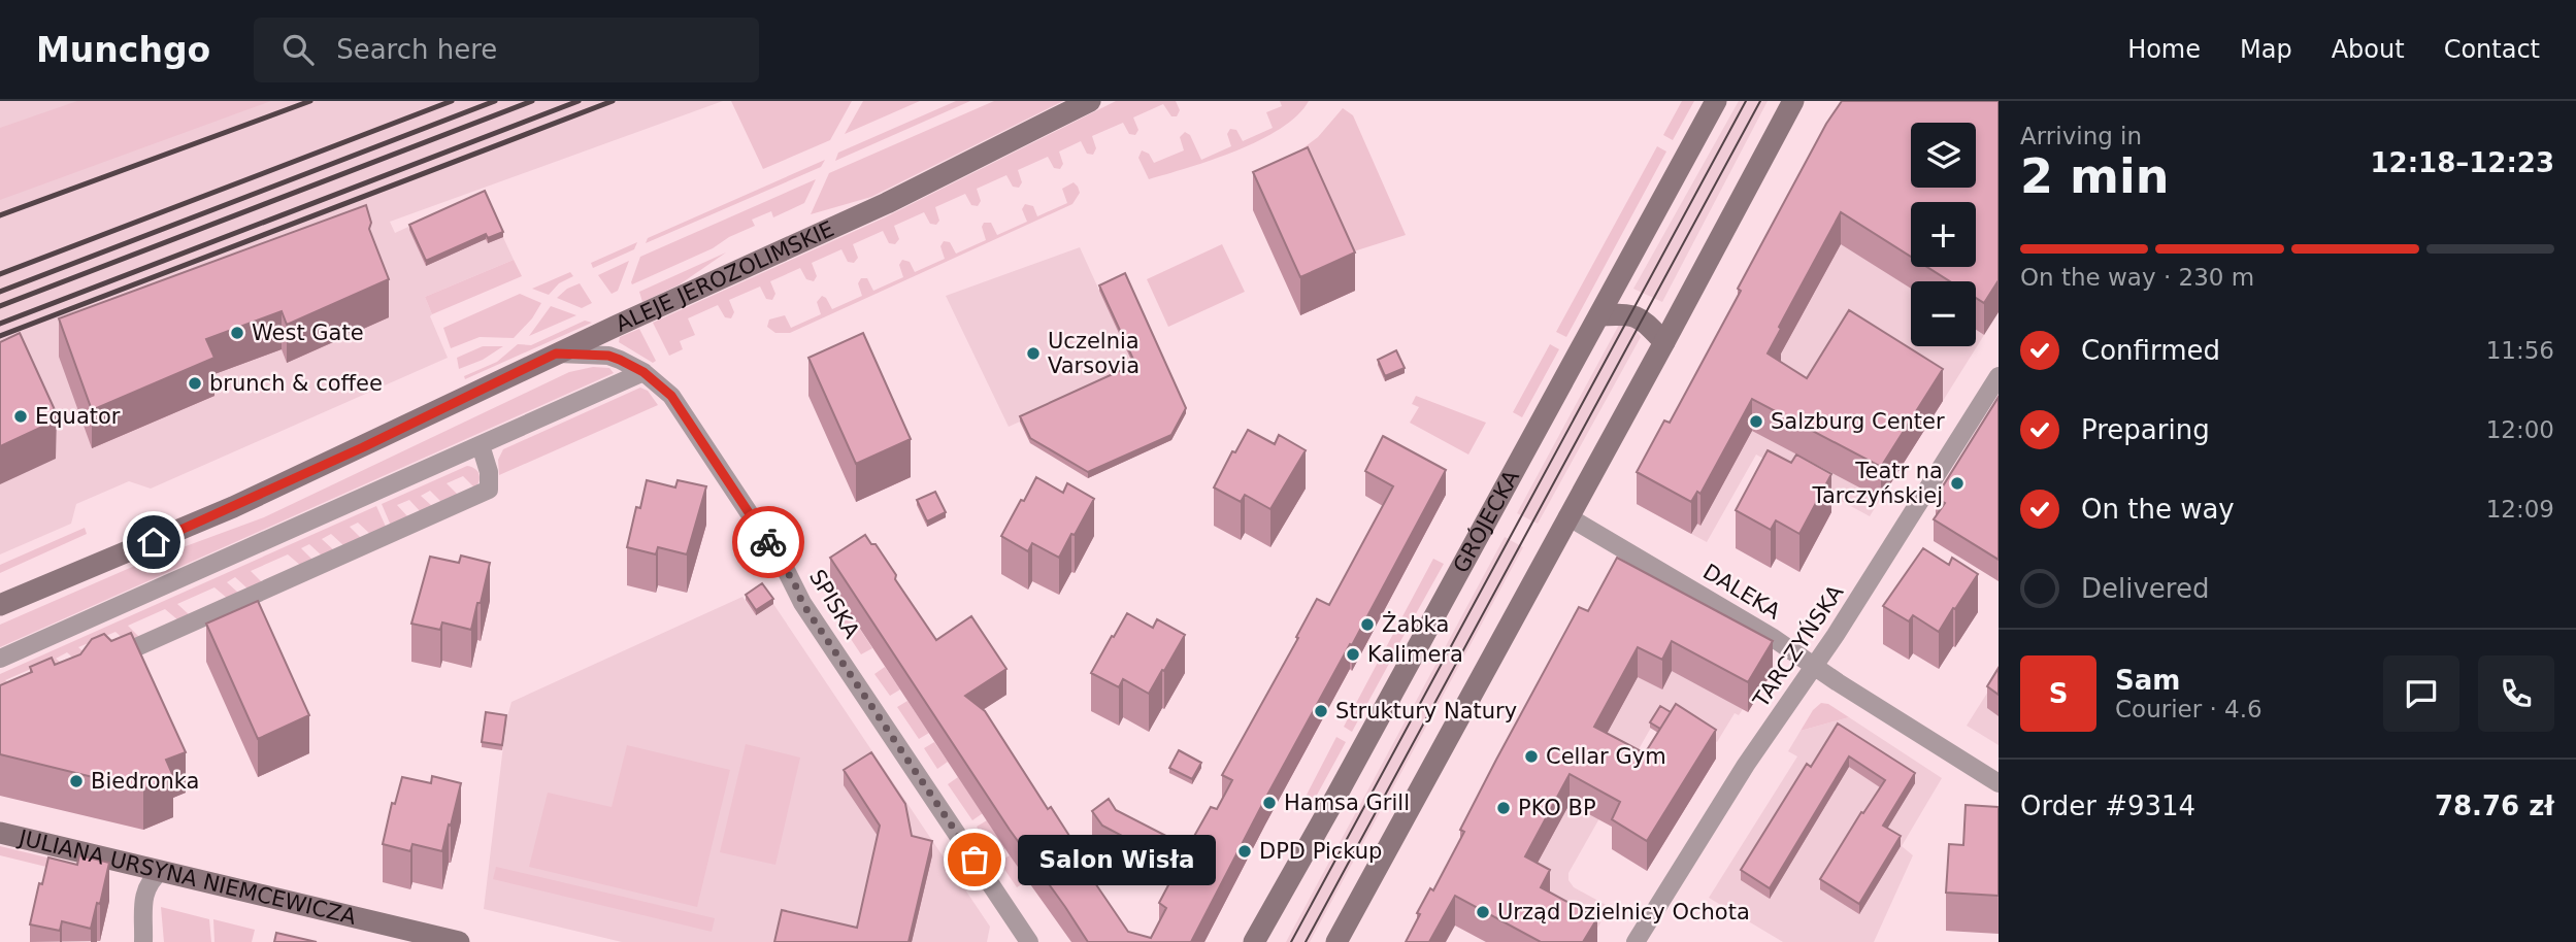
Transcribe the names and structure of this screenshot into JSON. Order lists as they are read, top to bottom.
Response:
{
  "streets": {
    "main road": ["ALEJE JEROZOLIMSKIE", "GRÓJECKA", "JULIANA URSYNA NIEMCEWICZA"],
    "street": ["DALEKA", "SPISKA", "TARCZYŃSKA"]
  },
  "crossings": [
    ["ALEJE JEROZOLIMSKIE", "SPISKA"],
    ["DALEKA", "TARCZYŃSKA"]
  ],
  "places": [
    "West Gate",
    "Uczelnia Varsovia",
    "brunch & coffee",
    "Equator",
    "Salzburg Center",
    "Teatr na Tarczyńskiej",
    "Żabka",
    "Kalimera",
    "Struktury Natury",
    "Cellar Gym",
    "Biedronka",
    "Hamsa Grill",
    "PKO BP",
    "DPD Pickup",
    "Salon Wisła",
    "Urząd Dzielnicy Ochota"
  ],
  "page": {
    "header": "Munchgo",
    "search": "Search here",
    "nav": [
      "Home",
      "Map",
      "About",
      "Contact"
    ],
    "heading": ["2 min", "Arriving in", "12:18–12:23"],
    "panel": [
      "Sam",
      "Courier · 4.6",
      "Order #9314",
      "78.76 zł"
    ],
    "map_buttons": ["+", "−"],
    "bar": "On the way · 230 m",
    "list": [
      ["Confirmed", "11:56"],
      ["Preparing", "12:00"],
      ["On the way", "12:09"],
      "Delivered"
    ],
    "round": "S",
    "bubble": "Salon Wisła"
  }
}
